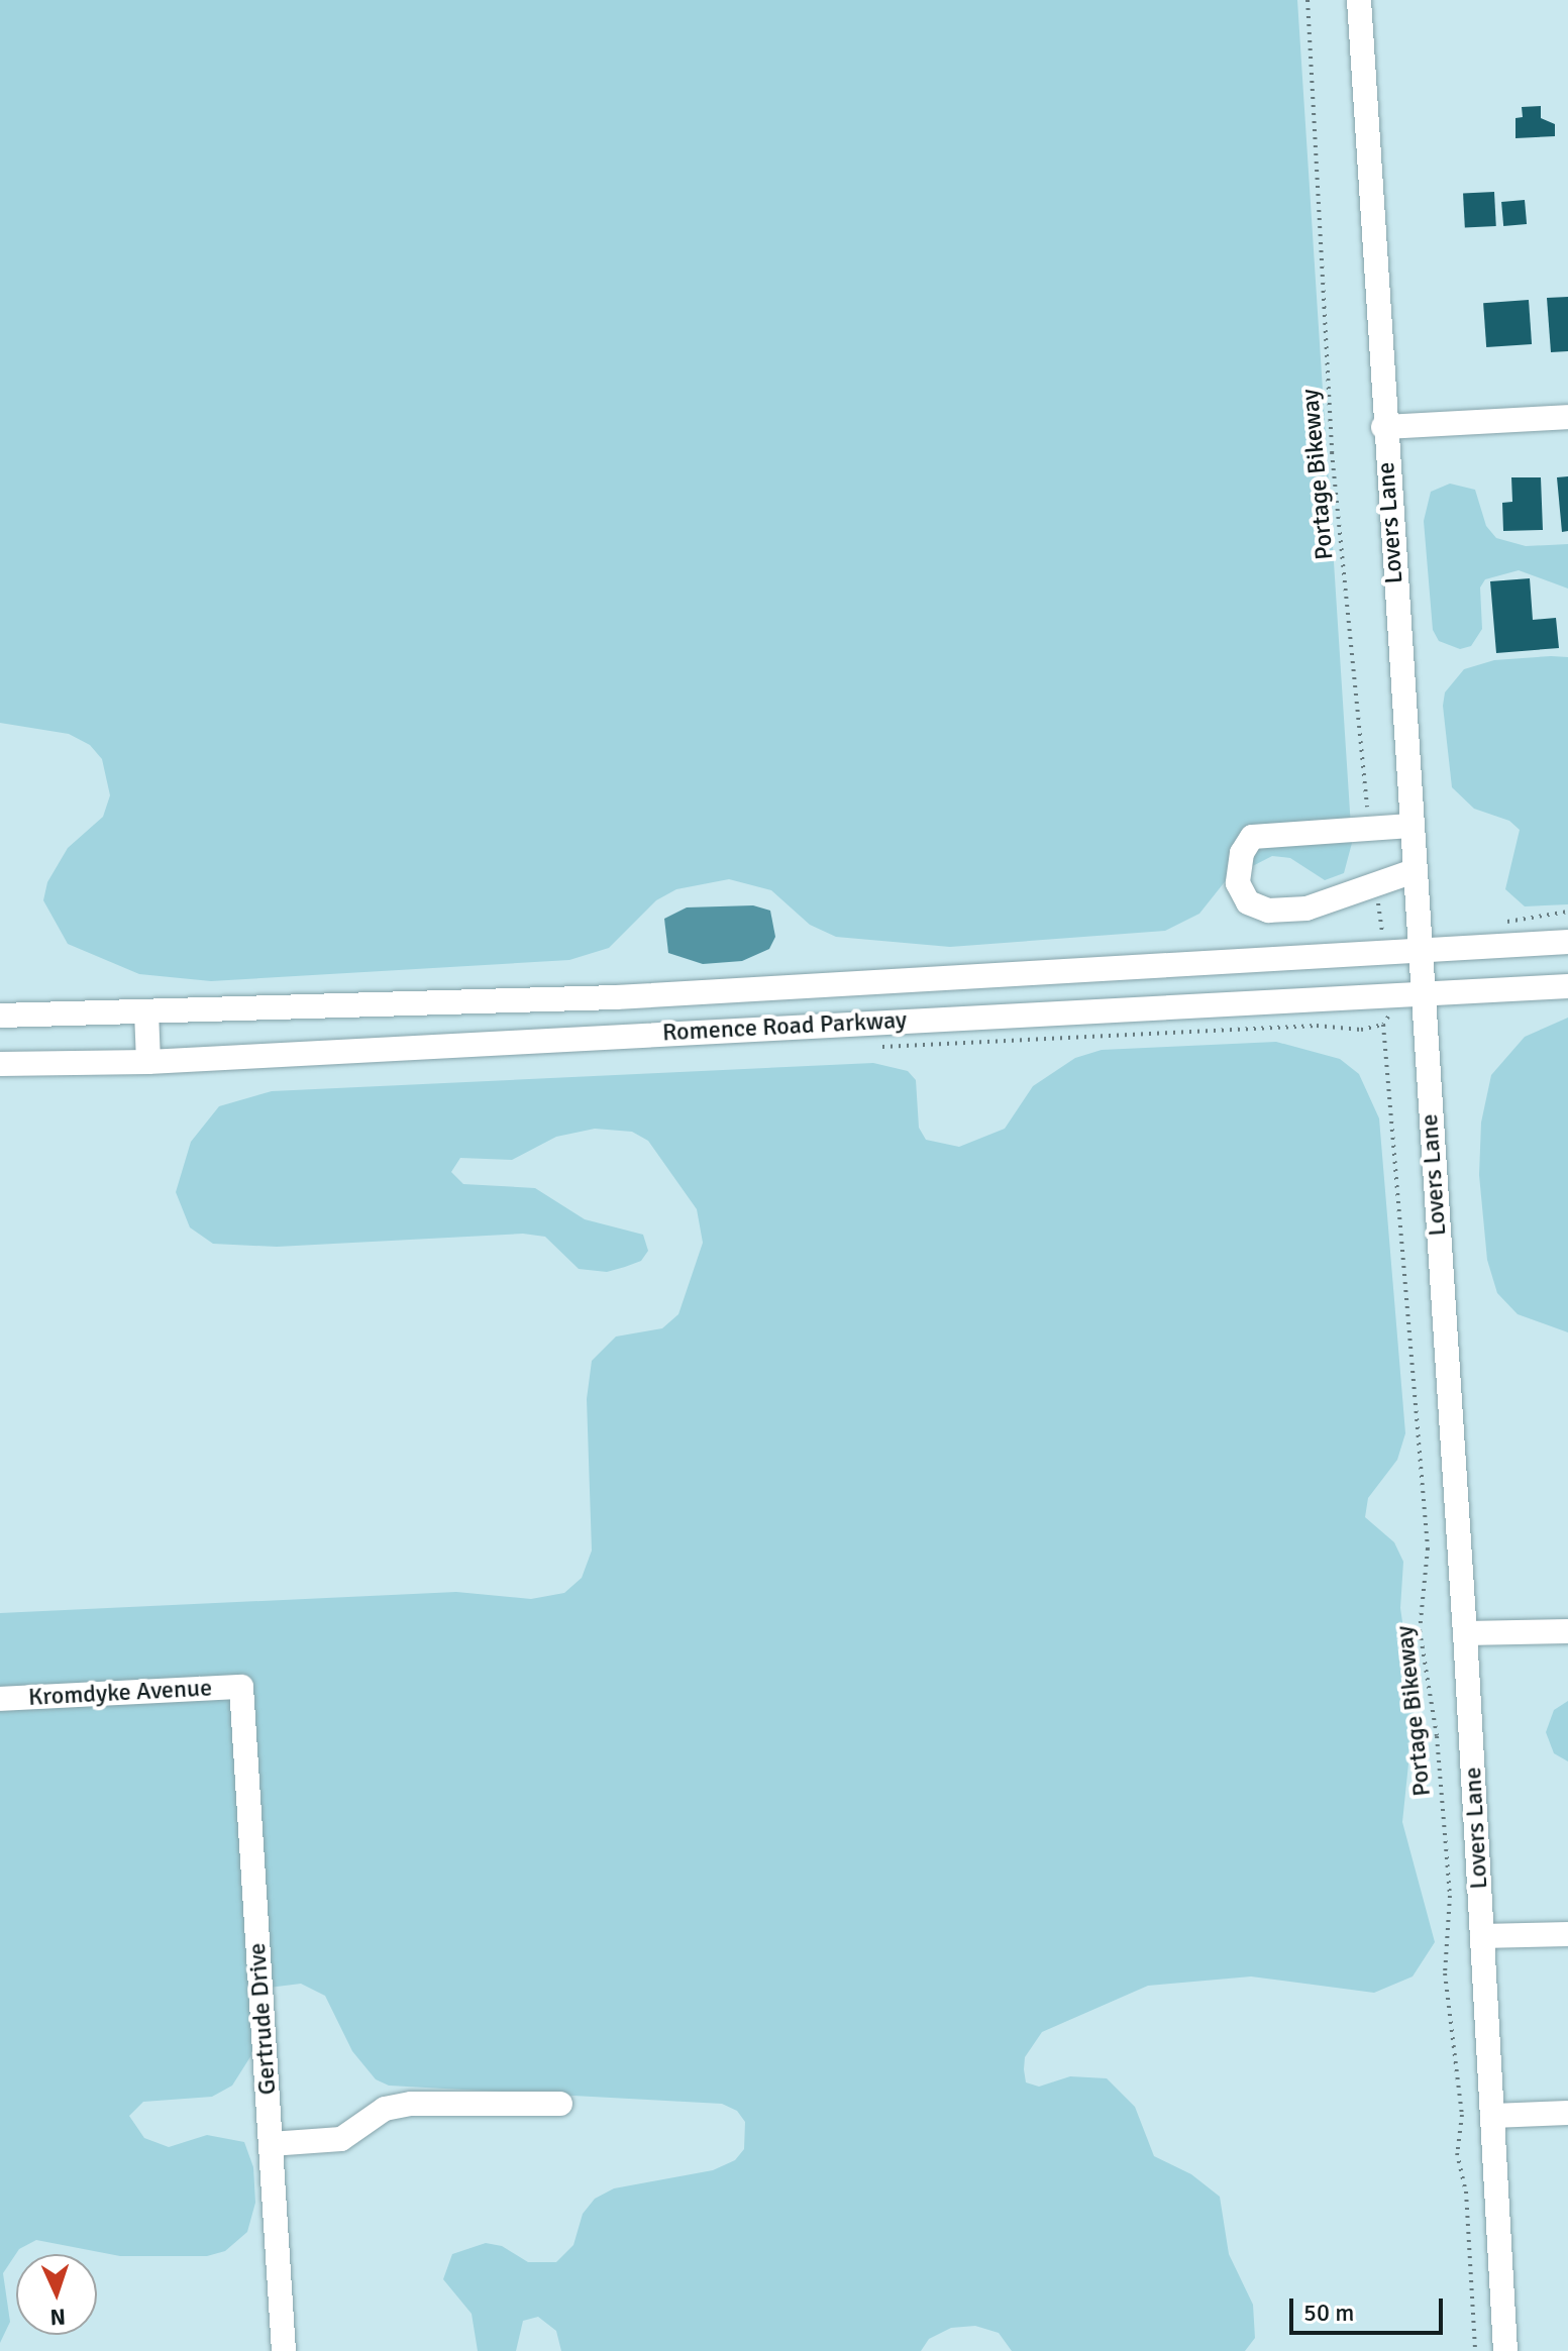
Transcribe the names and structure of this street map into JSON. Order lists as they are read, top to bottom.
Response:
{
  "streets": {
    "street": [
      "Lovers Lane",
      "Romence Road Parkway",
      "Kromdyke Avenue",
      "Gertrude Drive"
    ],
    "path": ["Portage Bikeway"]
  },
  "crossings": [
    ["Lovers Lane", "Romence Road Parkway"],
    ["Kromdyke Avenue", "Gertrude Drive"]
  ],
  "scale_bar": "50 m",
  "north": "bottom"
}
